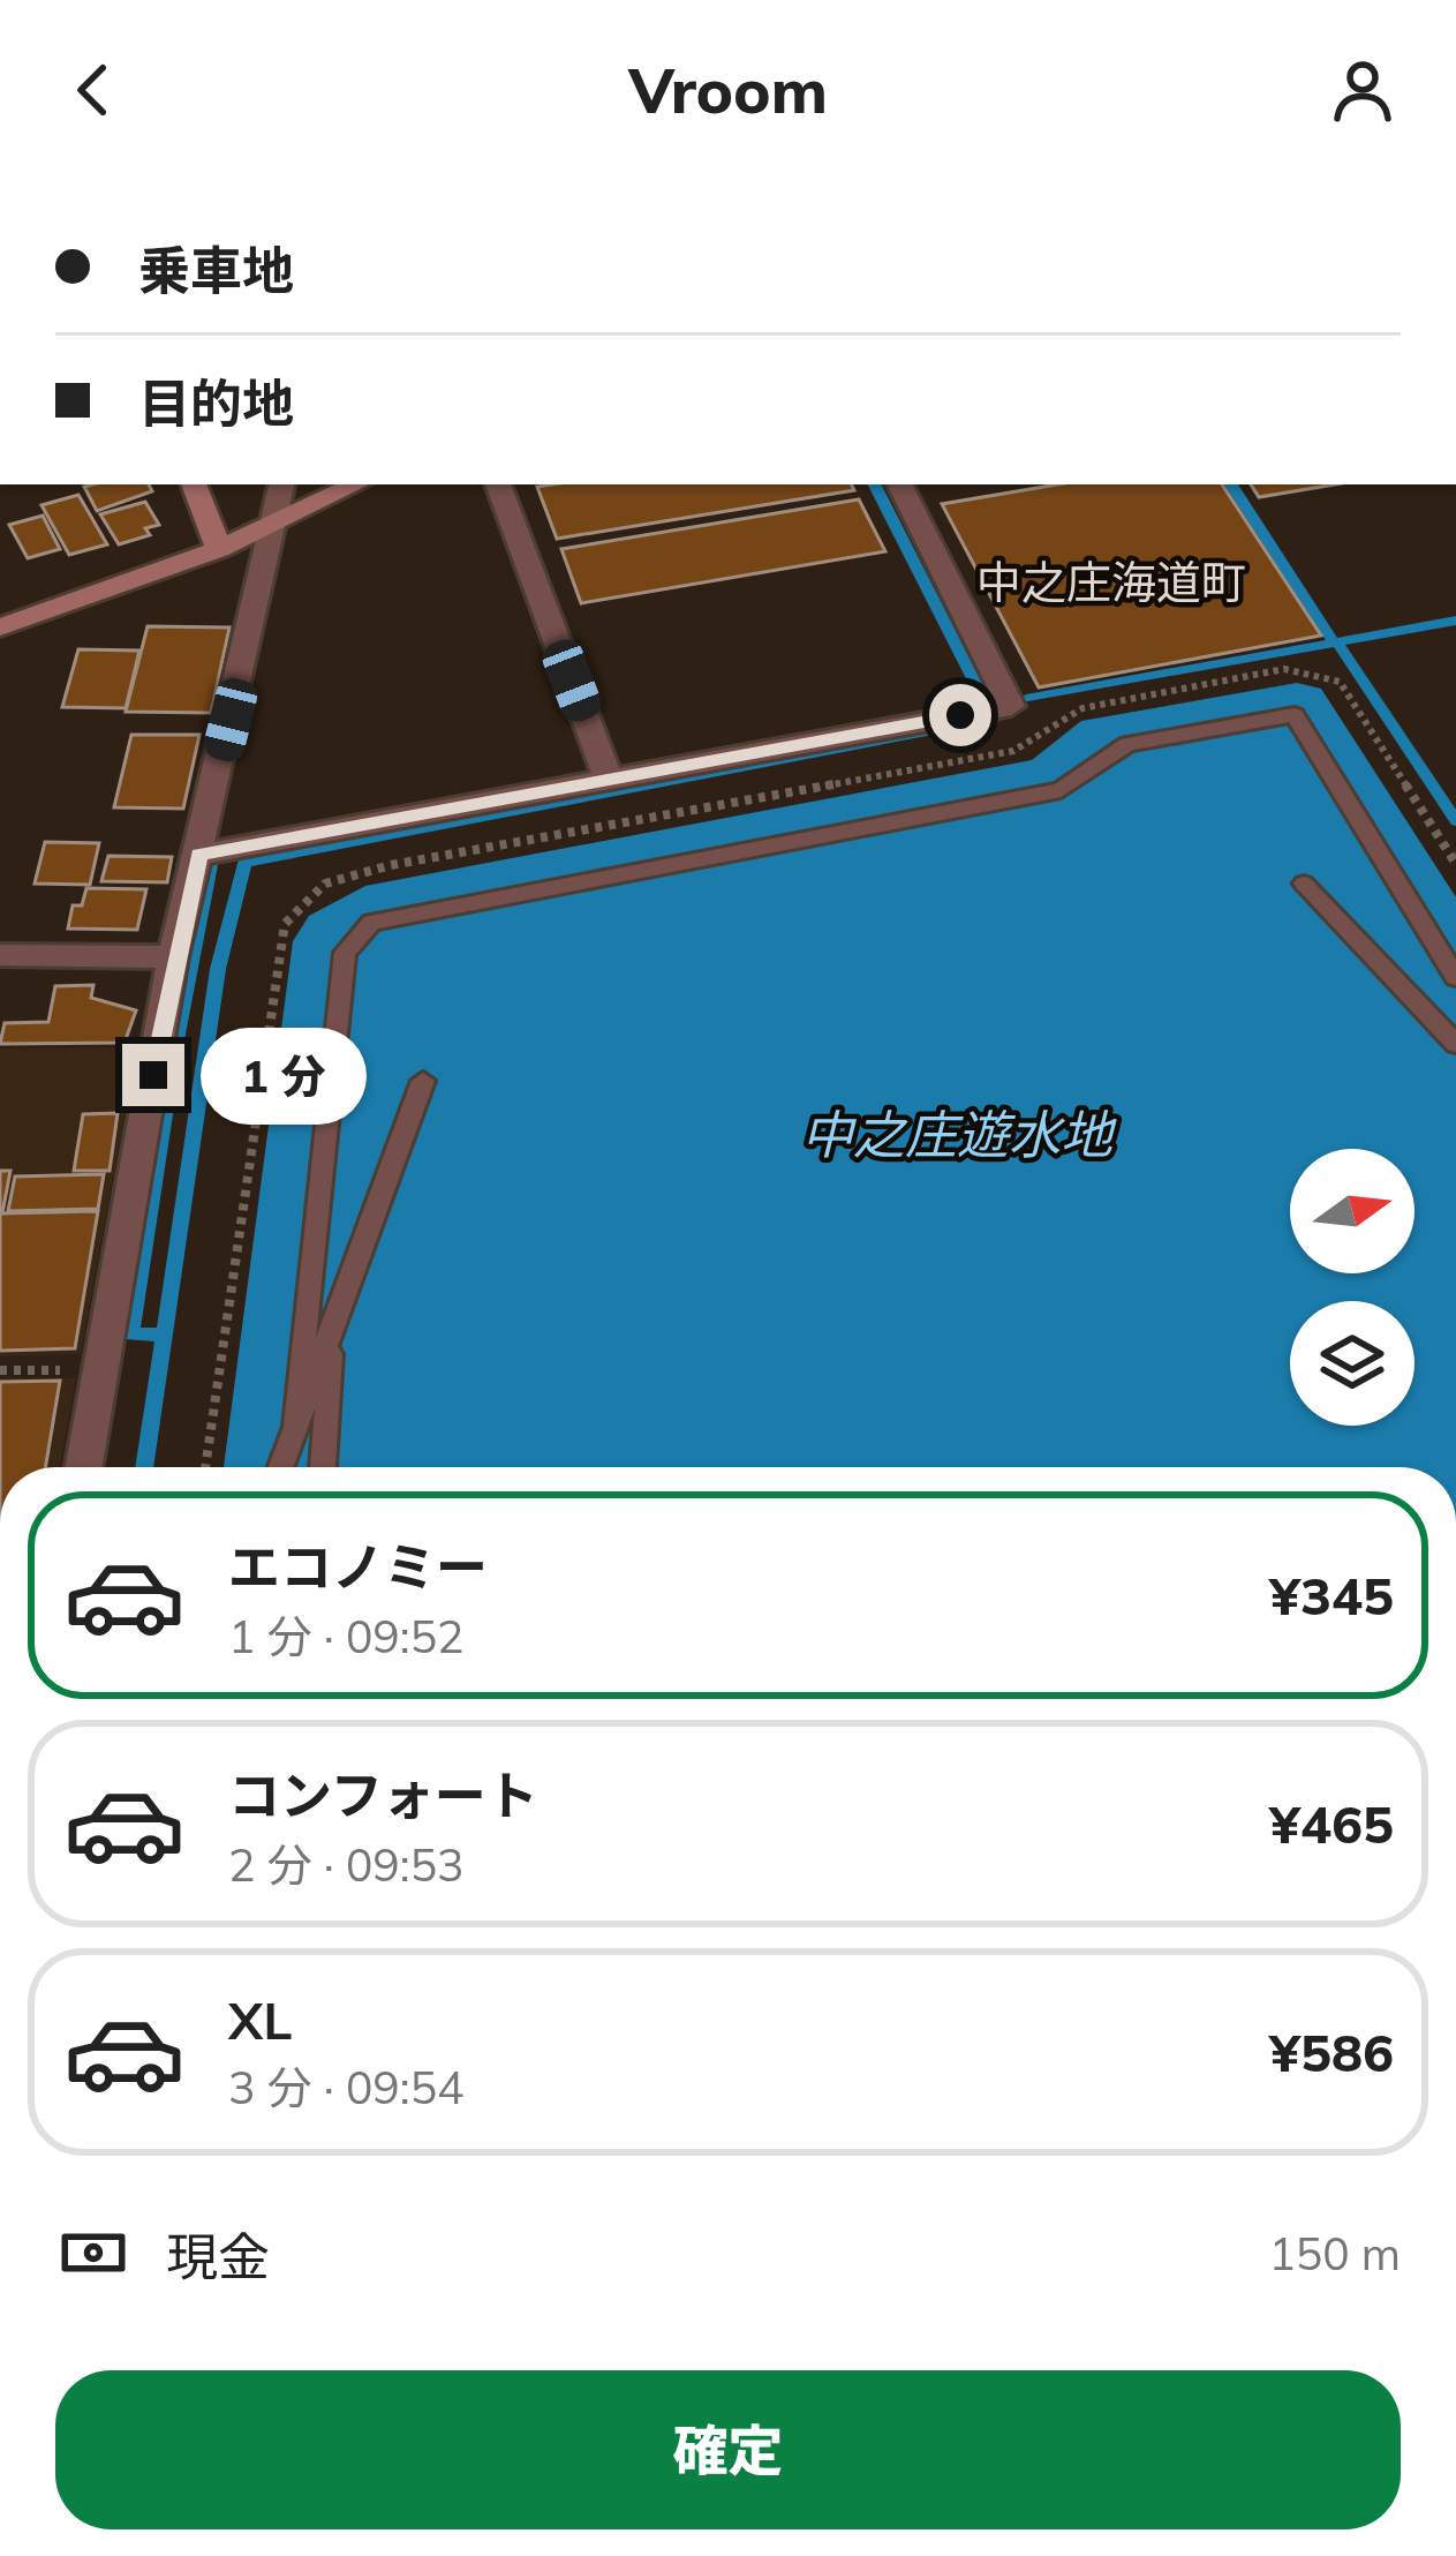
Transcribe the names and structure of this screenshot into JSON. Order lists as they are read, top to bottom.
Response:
{
  "districts": ["中之庄海道町"],
  "water": ["中之庄遊水地"],
  "north": "right",
  "page": {
    "header": "Vroom",
    "banner": ["乗車地", "目的地"],
    "bubble": "1 分",
    "list": [
      {
        "name": "エコノミー",
        "note": "1 分 · 09:52",
        "value": "¥345"
      },
      {
        "name": "コンフォート",
        "note": "2 分 · 09:53",
        "value": "¥465"
      },
      {
        "name": "XL",
        "note": "3 分 · 09:54",
        "value": "¥586"
      }
    ],
    "pay": ["現金", "150 m"],
    "buttons": "確定"
  }
}
